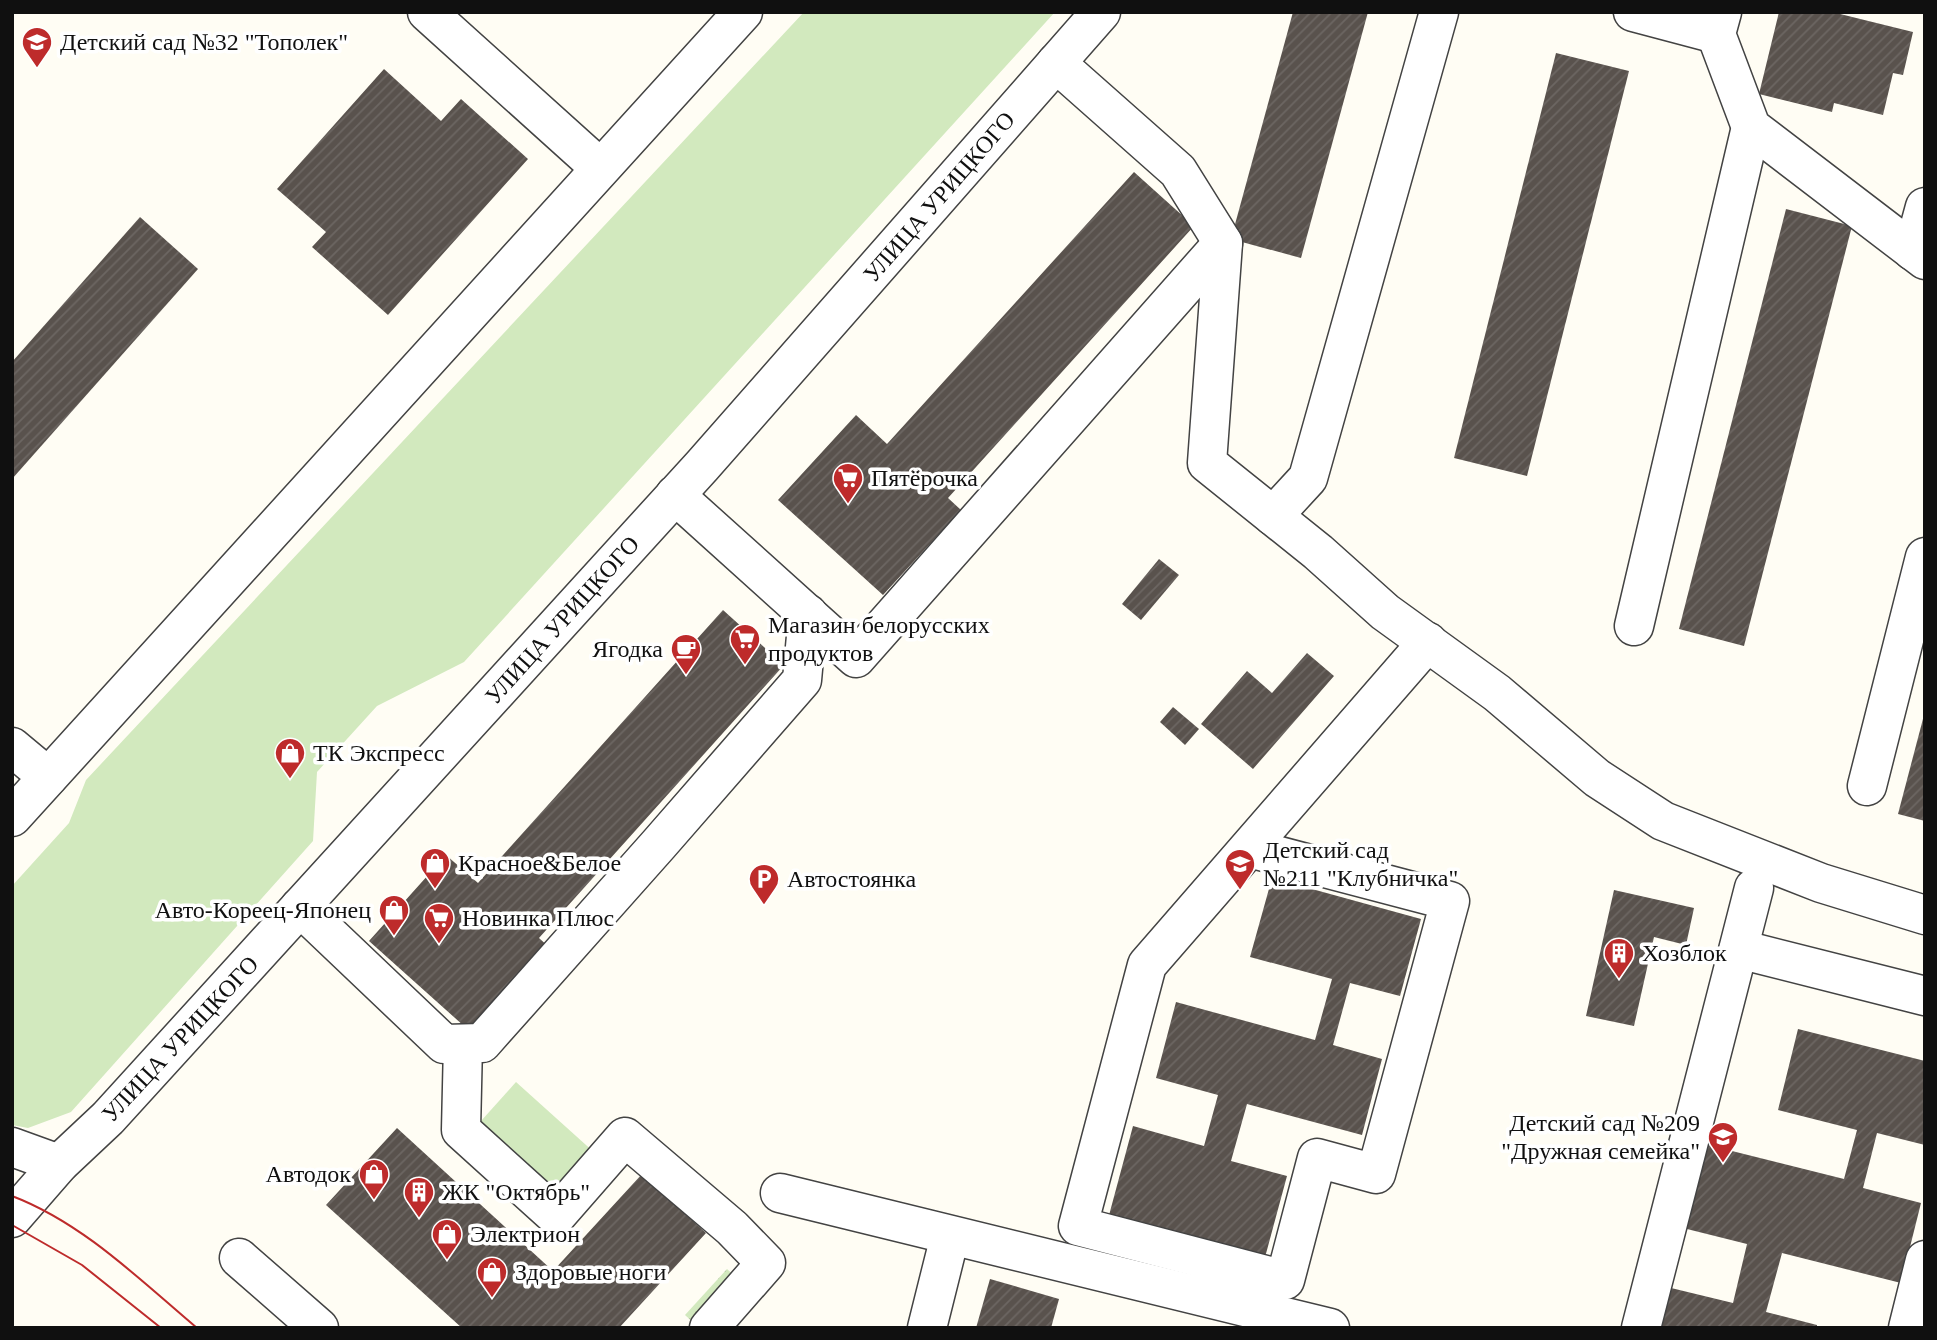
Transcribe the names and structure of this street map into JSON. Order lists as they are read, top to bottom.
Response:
{
  "streets": {
    "street": ["УЛИЦА УРИЦКОГО"]
  },
  "places": {
    "school or university": ["Детский сад №32 \"Тополек\"", "Детский сад №211 \"Клубничка\"", "Детский сад №209 \"Дружная семейка\""],
    "supermarket": ["Пятёрочка", "Магазин белорусских продуктов", "Новинка Плюс"],
    "cafe": ["Ягодка"],
    "shop": [
      "ТК Экспресс",
      "Красное&Белое",
      "Авто-Кореец-Японец",
      "Автодок",
      "Электрион",
      "Здоровые ноги"
    ],
    "parking": ["Автостоянка"],
    "building": ["Хозблок", "ЖК \"Октябрь\""]
  }
}
